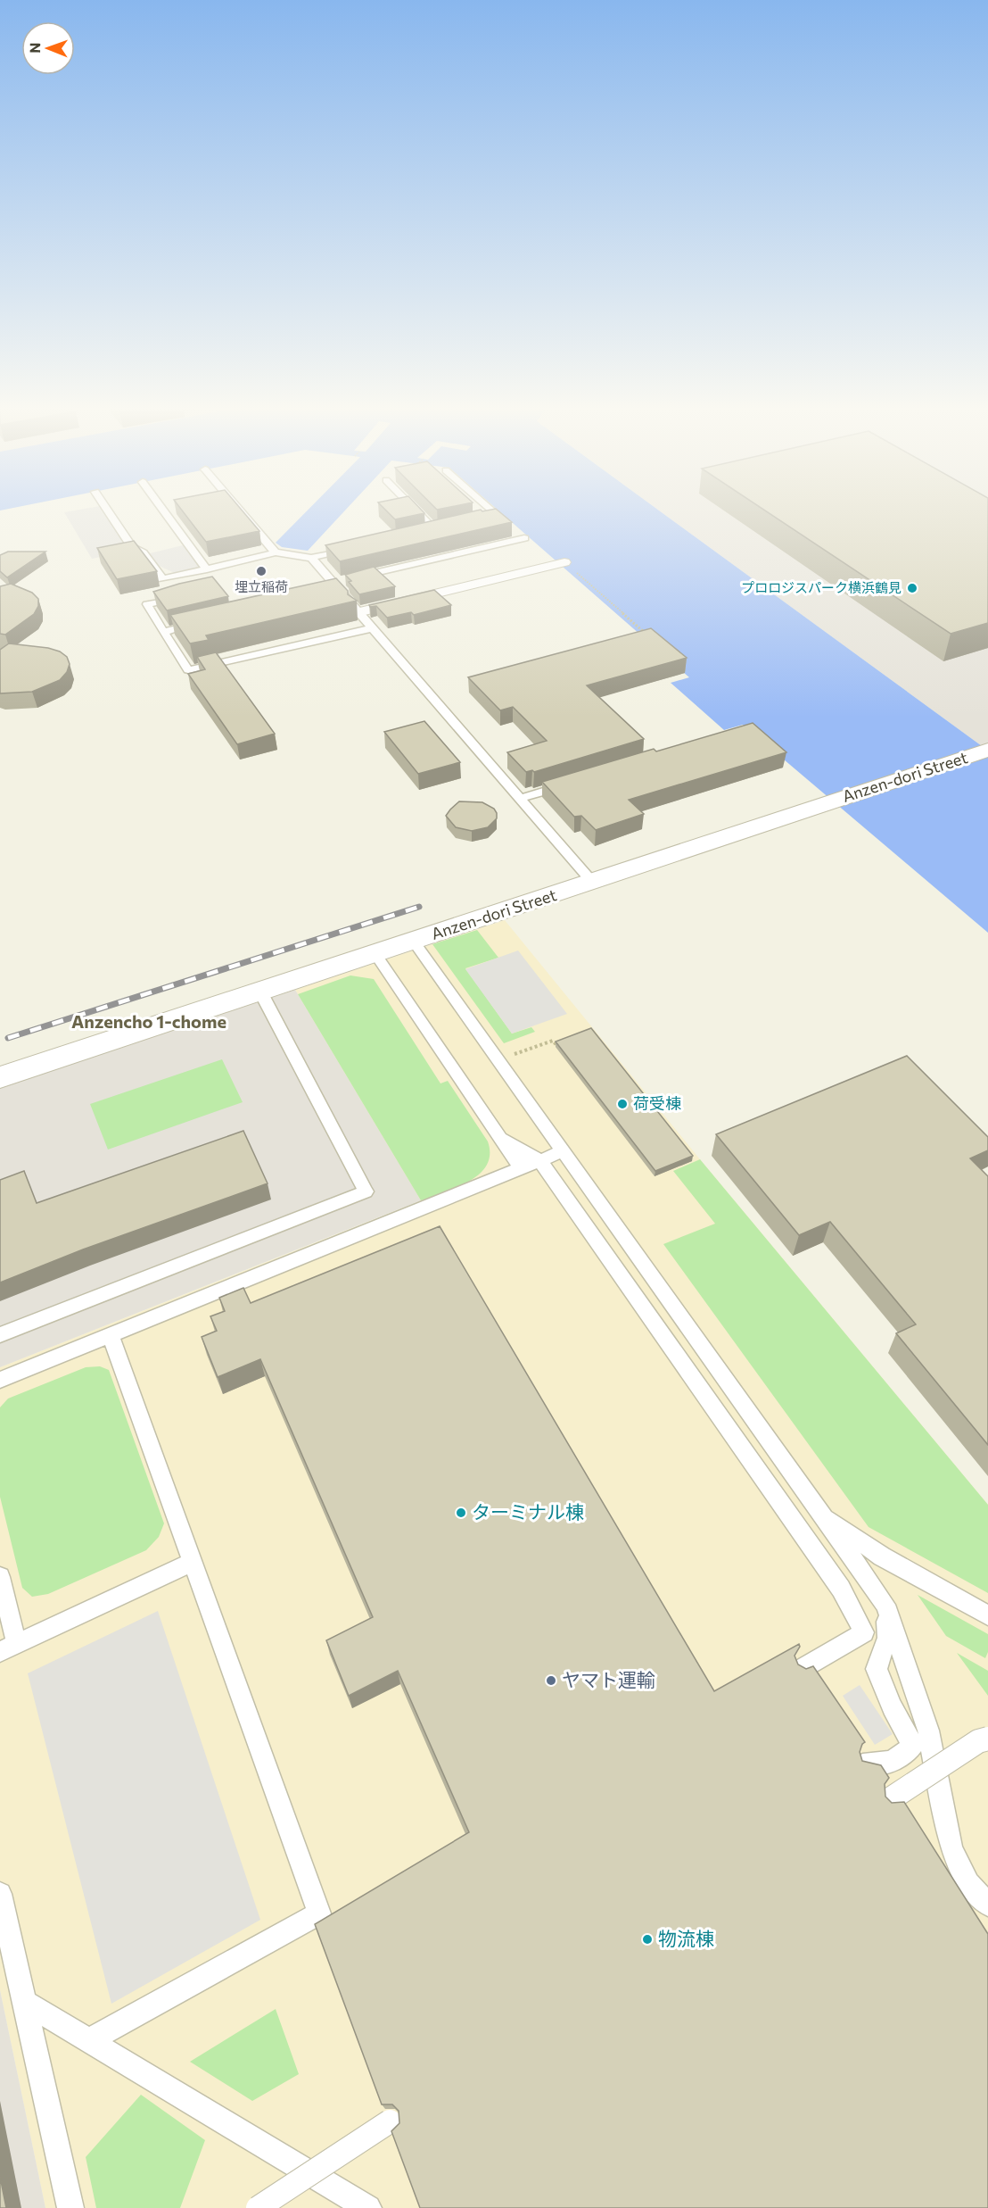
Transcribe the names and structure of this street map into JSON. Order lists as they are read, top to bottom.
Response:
{
  "streets": {
    "street": ["Anzen-dori Street"]
  },
  "districts": ["Anzencho 1-chome"],
  "places": [
    "埋立稲荷",
    "プロロジスパーク横浜鶴見",
    "荷受棟",
    "ターミナル棟",
    "ヤマト運輸",
    "物流棟"
  ],
  "north": "left"
}
